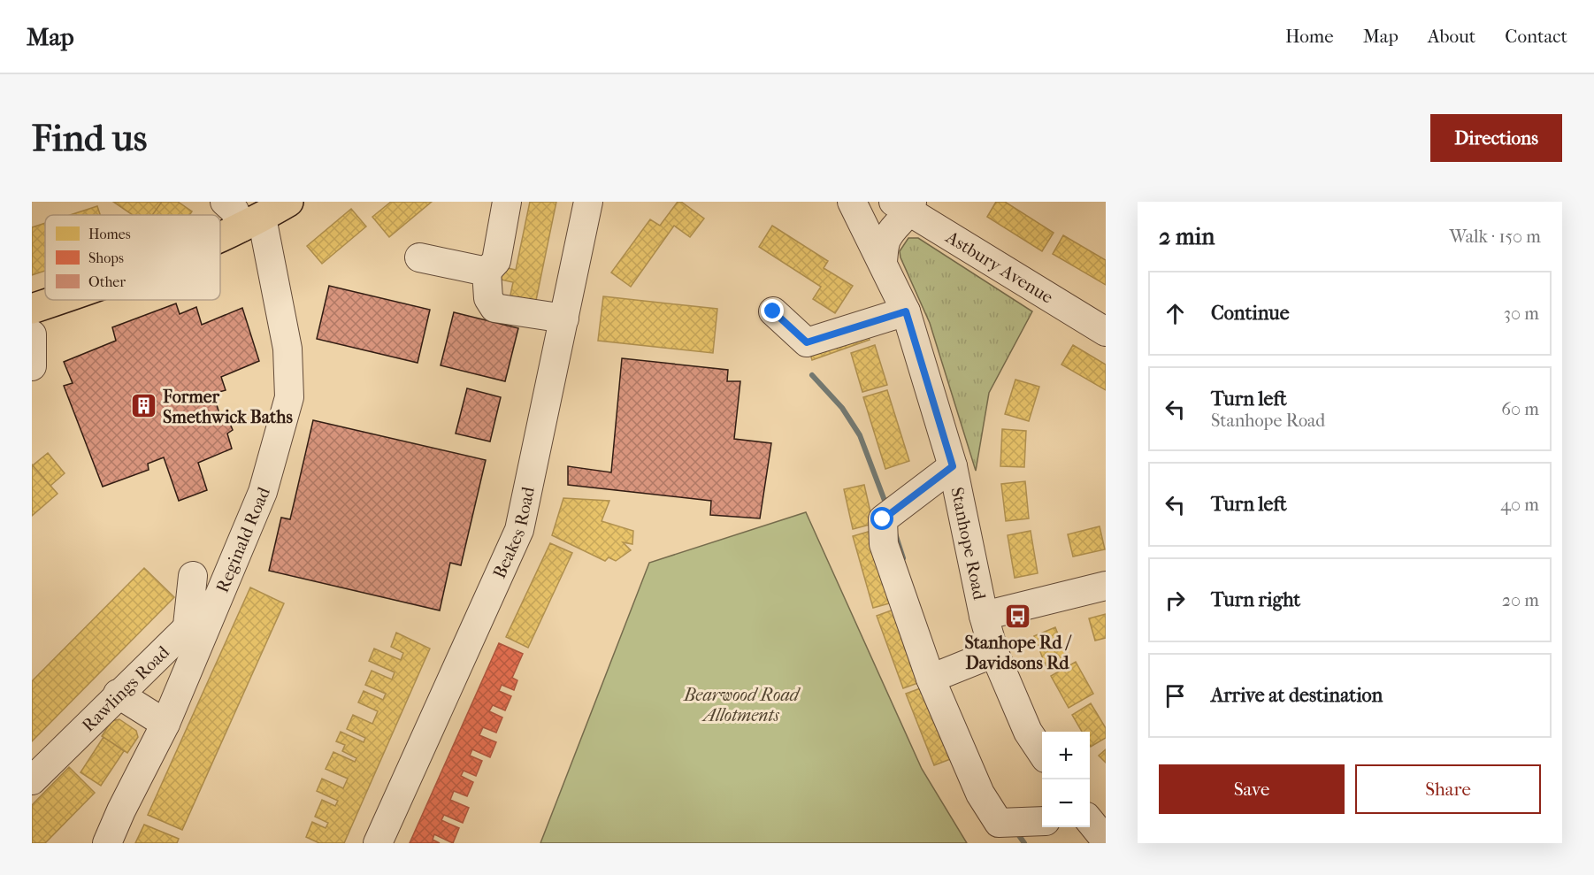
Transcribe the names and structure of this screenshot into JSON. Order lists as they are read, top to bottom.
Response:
{
  "streets": {
    "street": [
      "Astbury Avenue",
      "Beakes Road",
      "Reginald Road",
      "Stanhope Road",
      "Rawlings Road"
    ]
  },
  "crossings": [
    ["Reginald Road", "Rawlings Road"]
  ],
  "parks": ["Bearwood Road Allotments"],
  "places": {
    "building": ["Former Smethwick Baths"],
    "bus stop": ["Stanhope Rd / Davidsons Rd"]
  },
  "legend": ["Homes", "Shops", "Other"],
  "page": {
    "header": "Map",
    "nav": [
      "Home",
      "Map",
      "About",
      "Contact"
    ],
    "buttons": [
      "Directions",
      ["Save", "Share"]
    ],
    "title": "Find us",
    "heading": ["2 min", "Walk · 150 m"],
    "list": [
      ["Continue", "30 m"],
      ["Turn left", "Stanhope Road", "60 m"],
      ["Turn left", "40 m"],
      ["Turn right", "20 m"],
      "Arrive at destination"
    ],
    "map_buttons": ["+", "−"]
  }
}
